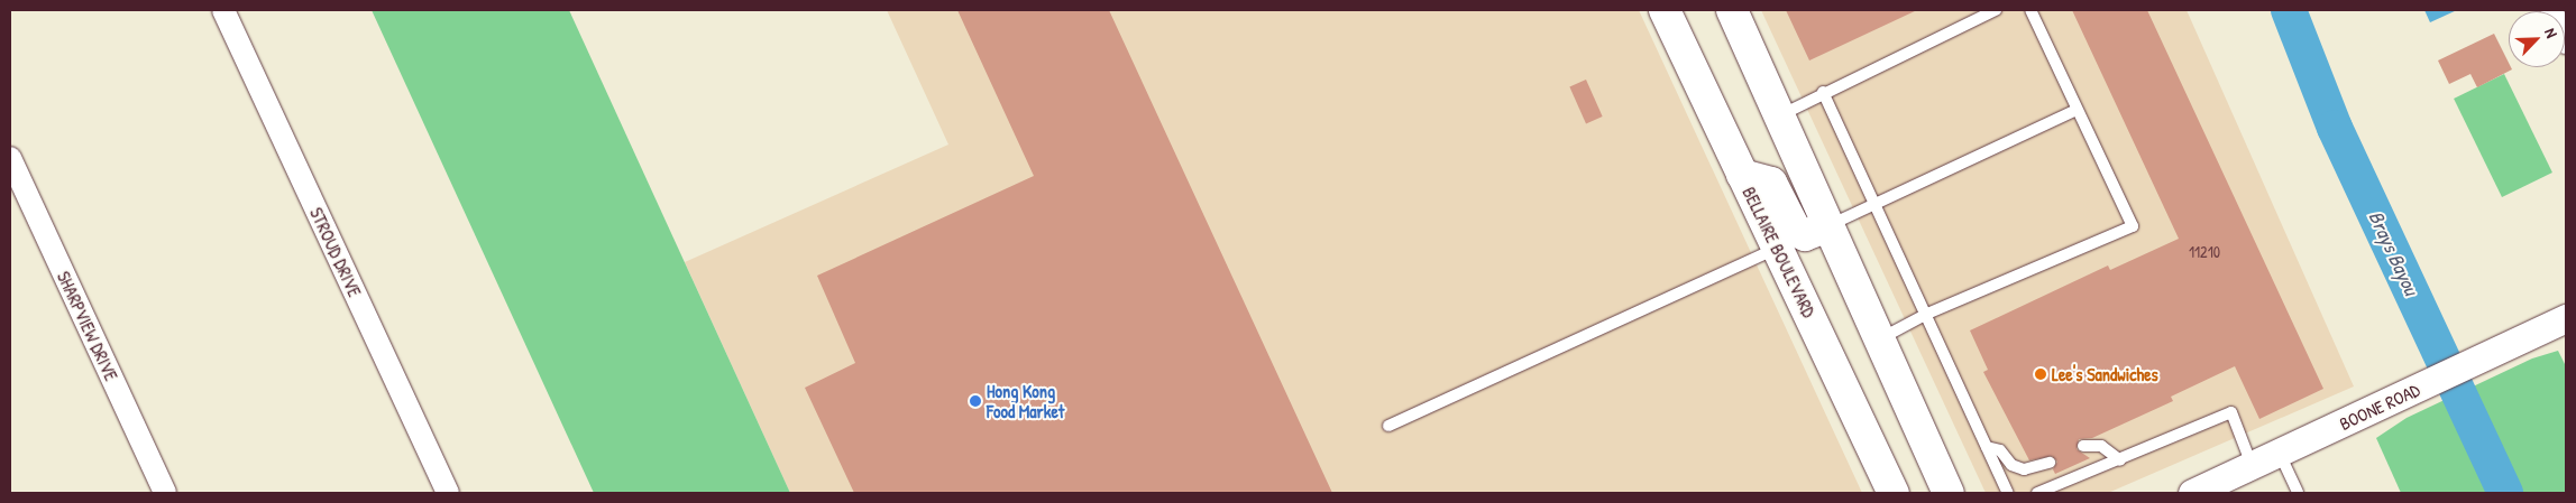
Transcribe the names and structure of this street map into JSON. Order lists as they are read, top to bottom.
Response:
{
  "streets": {
    "main road": ["BELLAIRE BOULEVARD"],
    "street": ["STROUD DRIVE", "SHARPVIEW DRIVE", "BOONE ROAD"]
  },
  "water": ["Brays Bayou"],
  "places": ["Lee's Sandwiches", "Hong Kong Food Market"],
  "house_numbers": ["11210"],
  "north": "top right"
}
